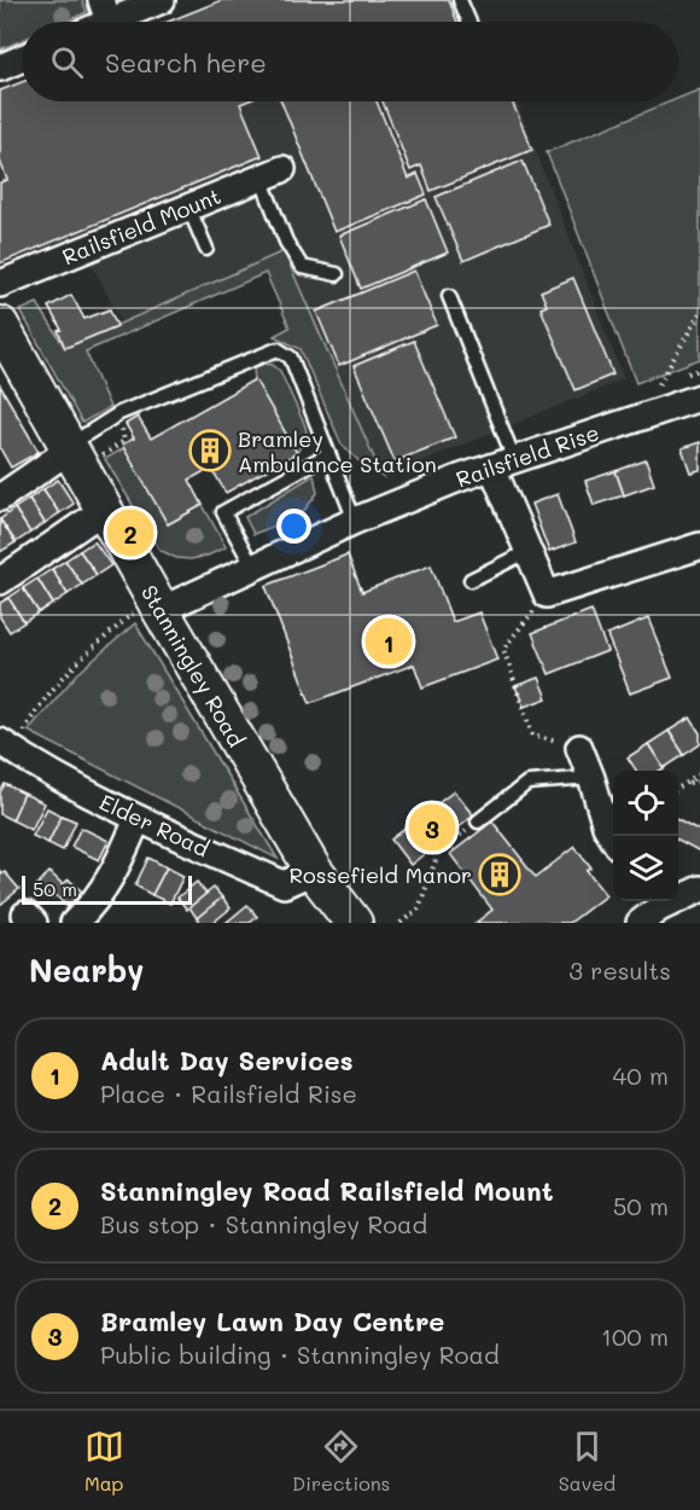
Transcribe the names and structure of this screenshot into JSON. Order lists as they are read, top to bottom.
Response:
{
  "streets": {
    "street": [
      "Railsfield Mount",
      "Railsfield Rise",
      "Stanningley Road",
      "Elder Road"
    ]
  },
  "crossings": [
    ["Railsfield Rise", "Stanningley Road"],
    ["Stanningley Road", "Elder Road"]
  ],
  "places": {
    "building": ["Bramley Ambulance Station", "Rossefield Manor"]
  },
  "scale_bar": "50 m",
  "page": {
    "search": "Search here",
    "pins": ["2", "1", "3"],
    "scale": "50 m",
    "heading": ["Nearby", "3 results"],
    "list": [
      {
        "mark": "1",
        "name": "Adult Day Services",
        "note": "Place · Railsfield Rise",
        "value": "40 m"
      },
      {
        "mark": "2",
        "name": "Stanningley Road Railsfield Mount",
        "note": "Bus stop · Stanningley Road",
        "value": "50 m"
      },
      {
        "mark": "3",
        "name": "Bramley Lawn Day Centre",
        "note": "Public building · Stanningley Road",
        "value": "100 m"
      }
    ],
    "nav": ["Map", "Directions", "Saved"]
  }
}
